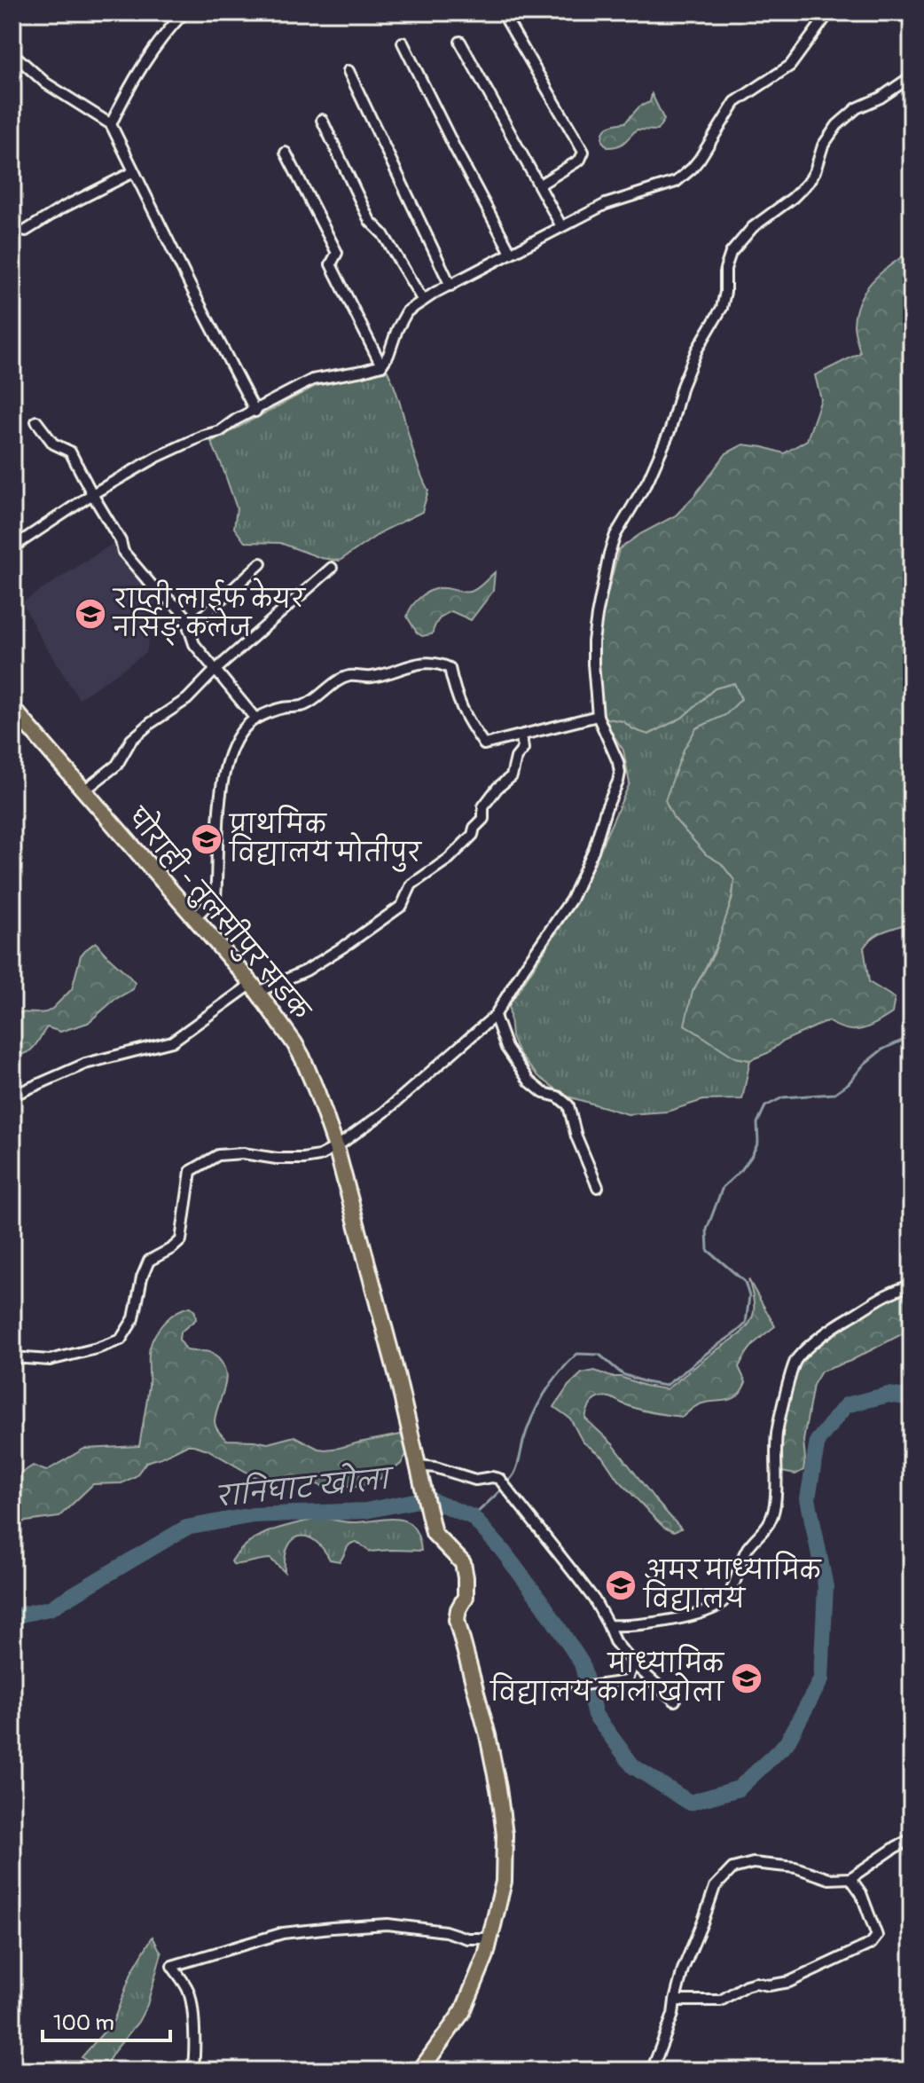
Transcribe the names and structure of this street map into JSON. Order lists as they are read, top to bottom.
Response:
{
  "streets": {
    "main road": ["घोराही - तुलसीपुर सडक"]
  },
  "water": ["रानिघाट खोला"],
  "places": {
    "school or university": [
      "राप्ती लाईफ केयर नर्सिङ् कलेज",
      "प्राथमिक विद्यालय मोतीपुर",
      "अमर माध्यामिक विद्यालय",
      "माध्यामिक विद्यालय कालाखोला"
    ]
  },
  "scale_bar": "100 m"
}
